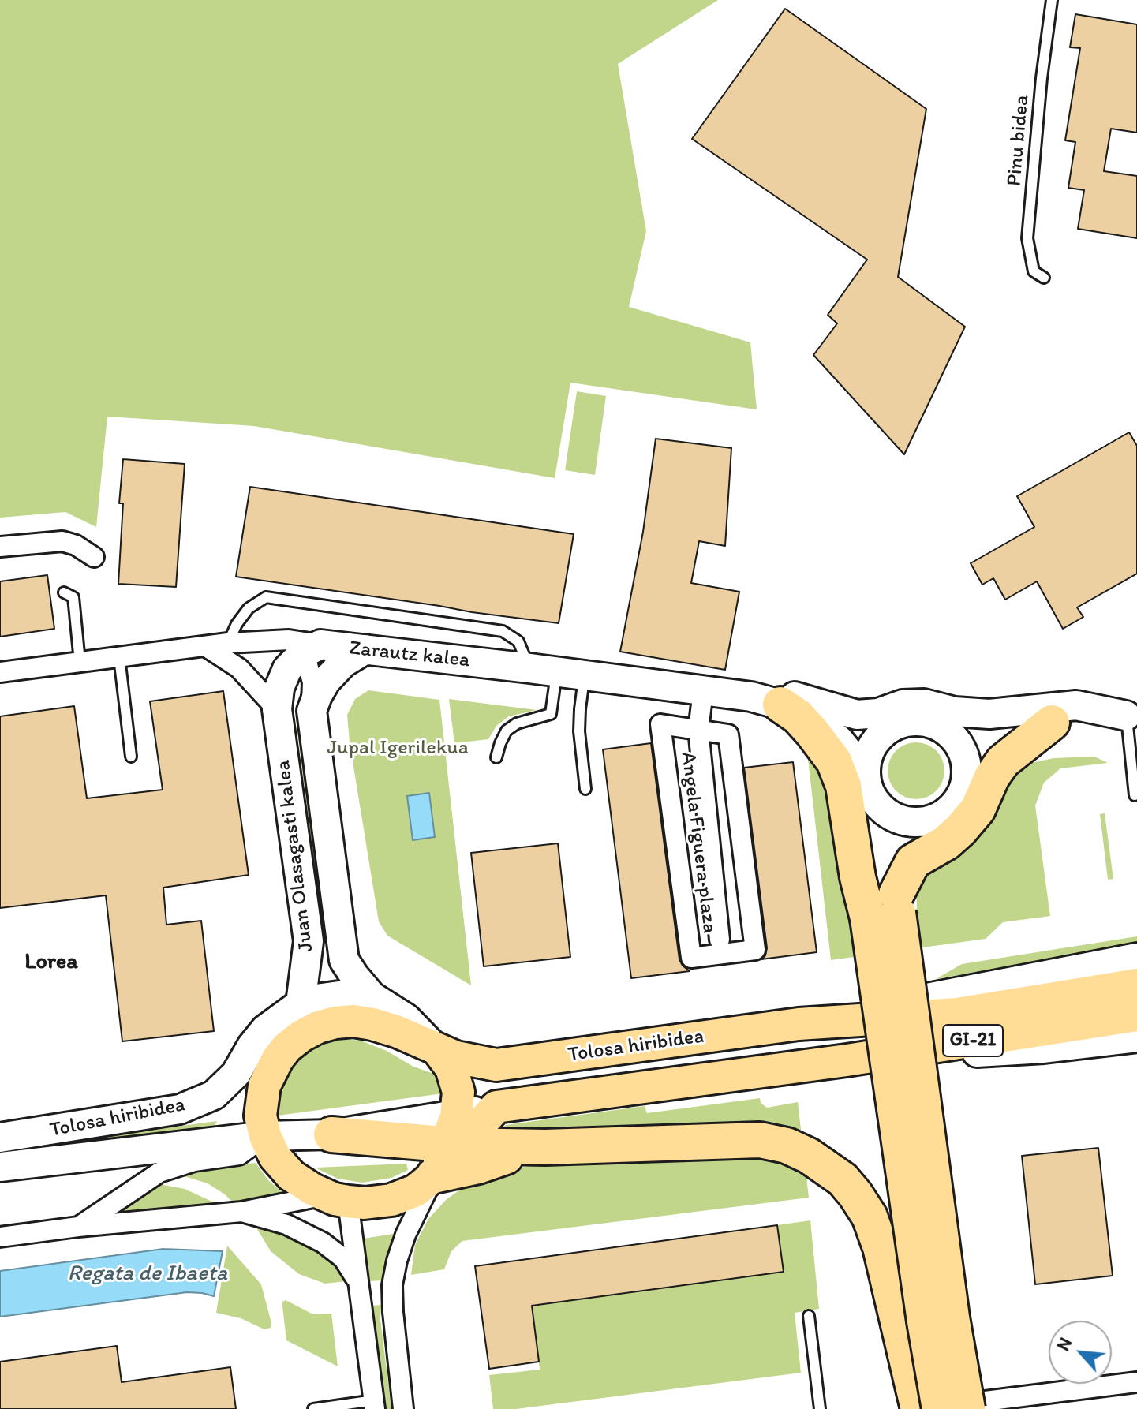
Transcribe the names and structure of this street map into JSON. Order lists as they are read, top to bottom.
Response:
{
  "streets": {
    "main road": ["GI-21", "Tolosa hiribidea"],
    "street": ["Zarautz kalea", "Angela Figuera plaza", "Juan Olasagasti kalea"],
    "lane": ["Pinu bidea"]
  },
  "crossings": [
    ["Zarautz kalea", "Angela Figuera plaza"],
    ["Zarautz kalea", "Juan Olasagasti kalea"],
    ["Juan Olasagasti kalea", "Tolosa hiribidea"]
  ],
  "districts": ["Lorea"],
  "water": ["Regata de Ibaeta"],
  "parks": ["Jupal Igerilekua"],
  "north": "top left"
}
